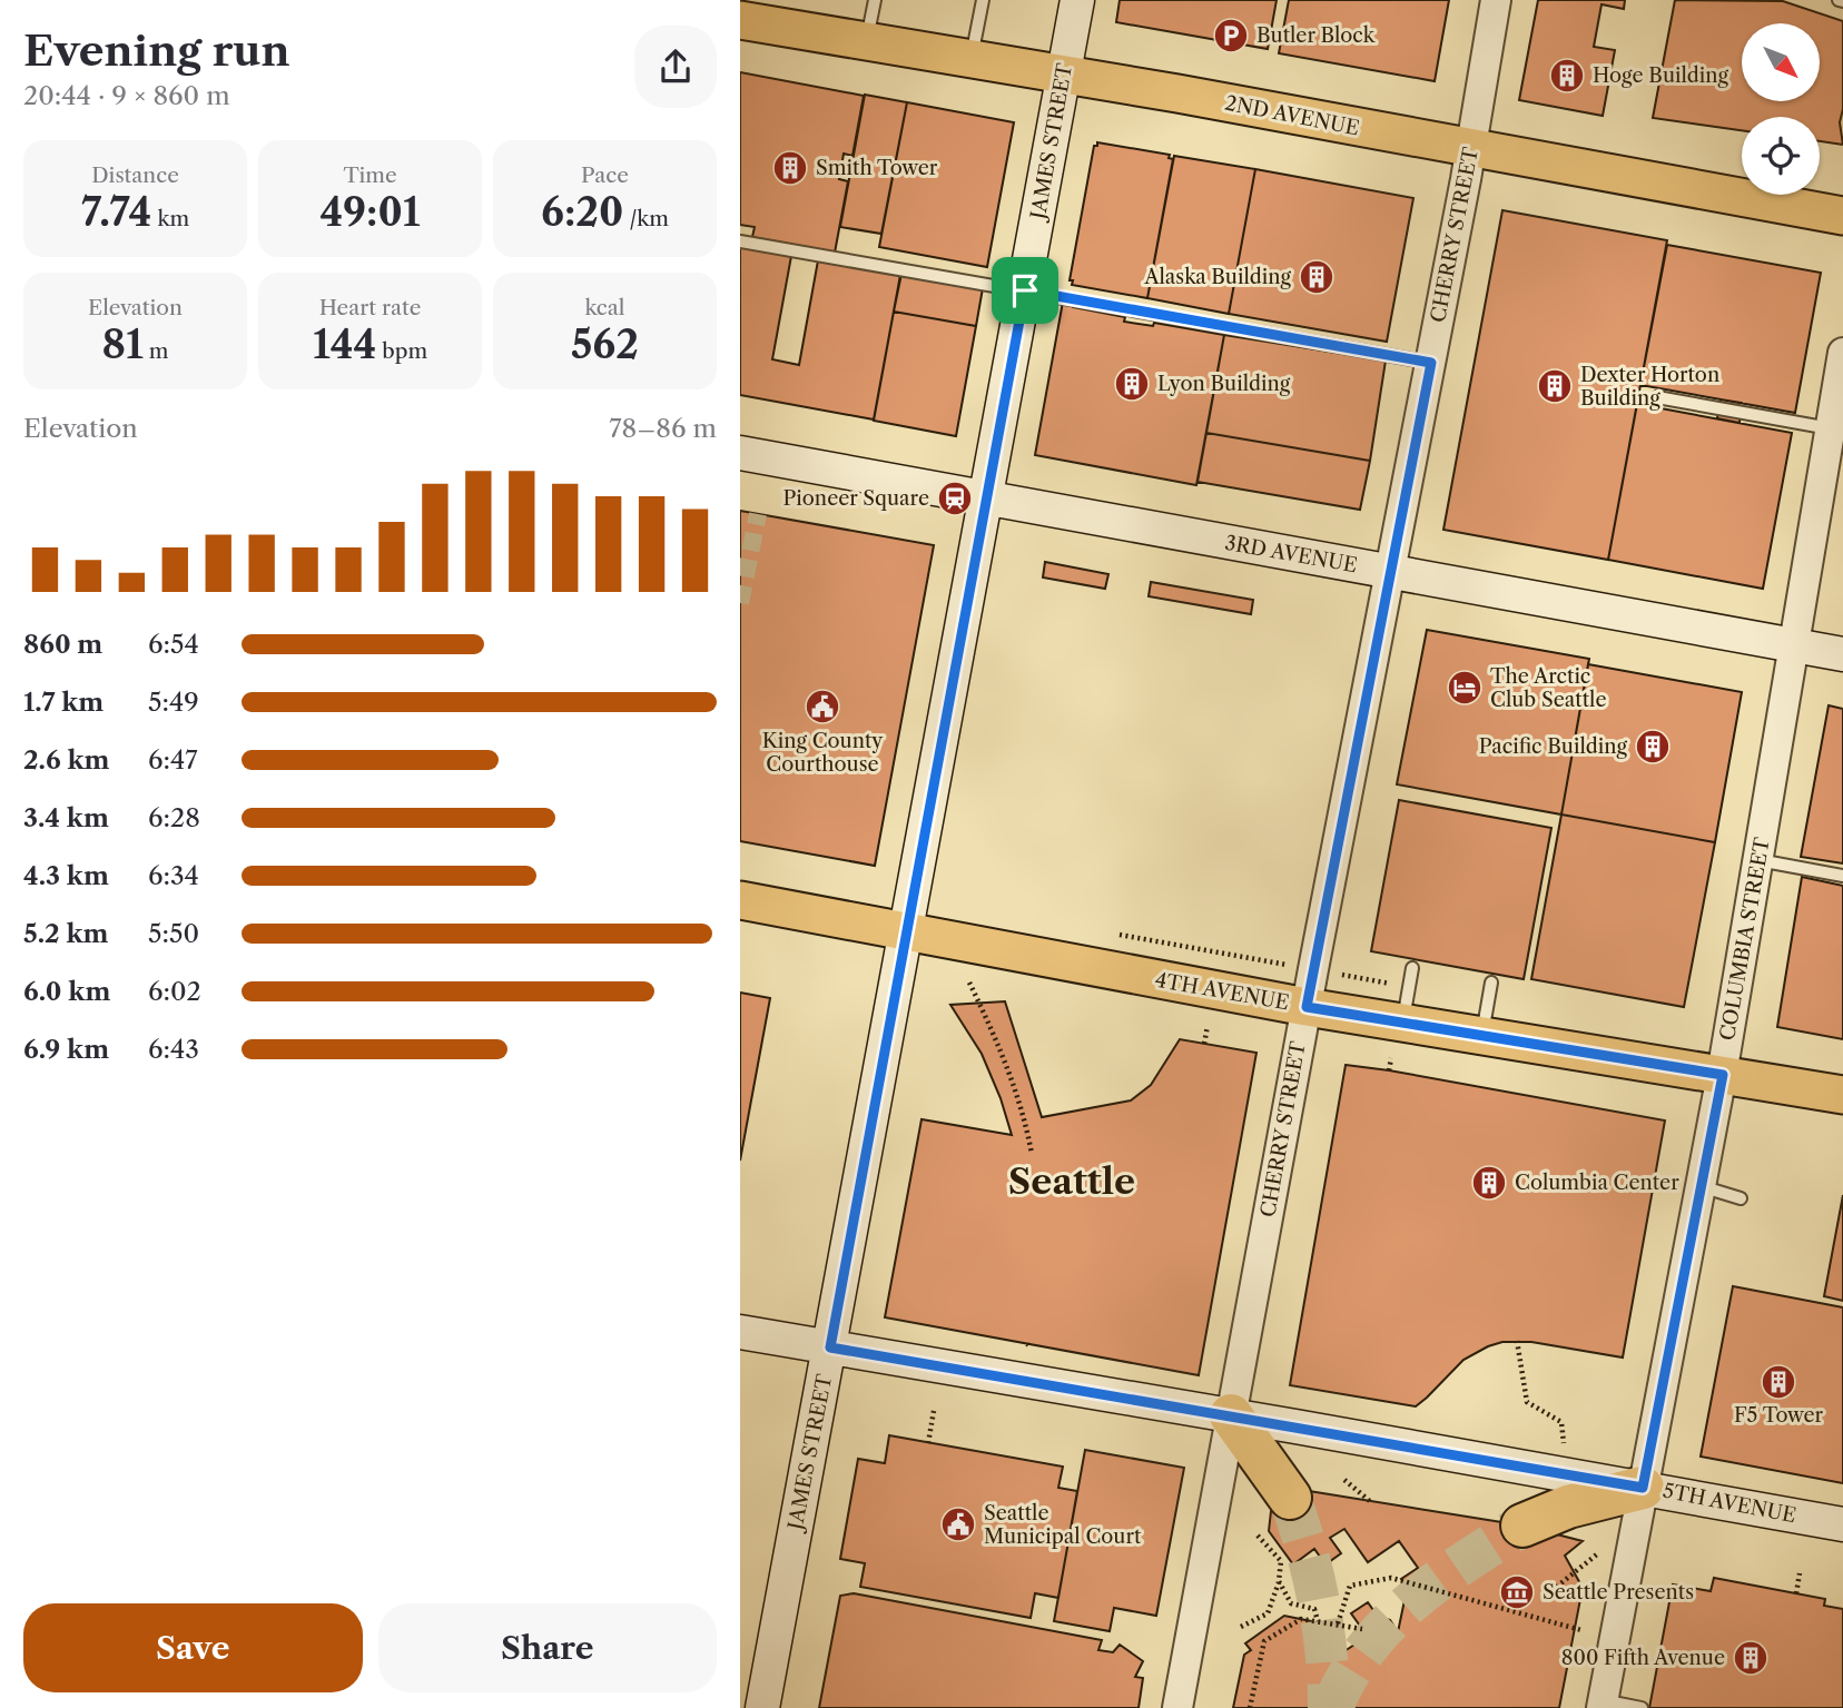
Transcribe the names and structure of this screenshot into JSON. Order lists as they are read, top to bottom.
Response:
{
  "streets": {
    "main road": [
      "2ND AVENUE",
      "JAMES STREET",
      "3RD AVENUE",
      "4TH AVENUE",
      "5TH AVENUE"
    ],
    "street": ["CHERRY STREET", "COLUMBIA STREET"]
  },
  "crossings": [
    ["2ND AVENUE", "JAMES STREET"],
    ["2ND AVENUE", "CHERRY STREET"],
    ["JAMES STREET", "3RD AVENUE"],
    ["JAMES STREET", "4TH AVENUE"],
    ["JAMES STREET", "5TH AVENUE"],
    ["CHERRY STREET", "3RD AVENUE"],
    ["CHERRY STREET", "4TH AVENUE"],
    ["CHERRY STREET", "5TH AVENUE"],
    ["3RD AVENUE", "COLUMBIA STREET"],
    ["COLUMBIA STREET", "4TH AVENUE"],
    ["COLUMBIA STREET", "5TH AVENUE"]
  ],
  "districts": ["Seattle"],
  "places": {
    "parking": ["Butler Block"],
    "building": [
      "Hoge Building",
      "Smith Tower",
      "Alaska Building",
      "Lyon Building",
      "Dexter Horton Building",
      "Pacific Building",
      "Columbia Center",
      "F5 Tower",
      "800 Fifth Avenue"
    ],
    "station": ["Pioneer Square"],
    "hotel": ["The Arctic Club Seattle"],
    "public building": ["King County Courthouse", "Seattle Municipal Court"],
    "museum": ["Seattle Presents"]
  },
  "north": "bottom right",
  "page": {
    "heading": ["Evening run", "20:44 · 9 × 860 m"],
    "stats": [
      ["Distance", "7.74 km"],
      ["Time", "49:01"],
      ["Pace", "6:20 /km"],
      ["Elevation", "81 m"],
      ["Heart rate", "144 bpm"],
      ["kcal", "562"]
    ],
    "chart": ["Elevation", "78–86 m"],
    "list": [
      {
        "name": "860 m",
        "note": "6:54"
      },
      {
        "name": "1.7 km",
        "note": "5:49"
      },
      {
        "name": "2.6 km",
        "note": "6:47"
      },
      {
        "name": "3.4 km",
        "note": "6:28"
      },
      {
        "name": "4.3 km",
        "note": "6:34"
      },
      {
        "name": "5.2 km",
        "note": "5:50"
      },
      {
        "name": "6.0 km",
        "note": "6:02"
      },
      {
        "name": "6.9 km",
        "note": "6:43"
      }
    ],
    "buttons": ["Save", "Share"]
  }
}
